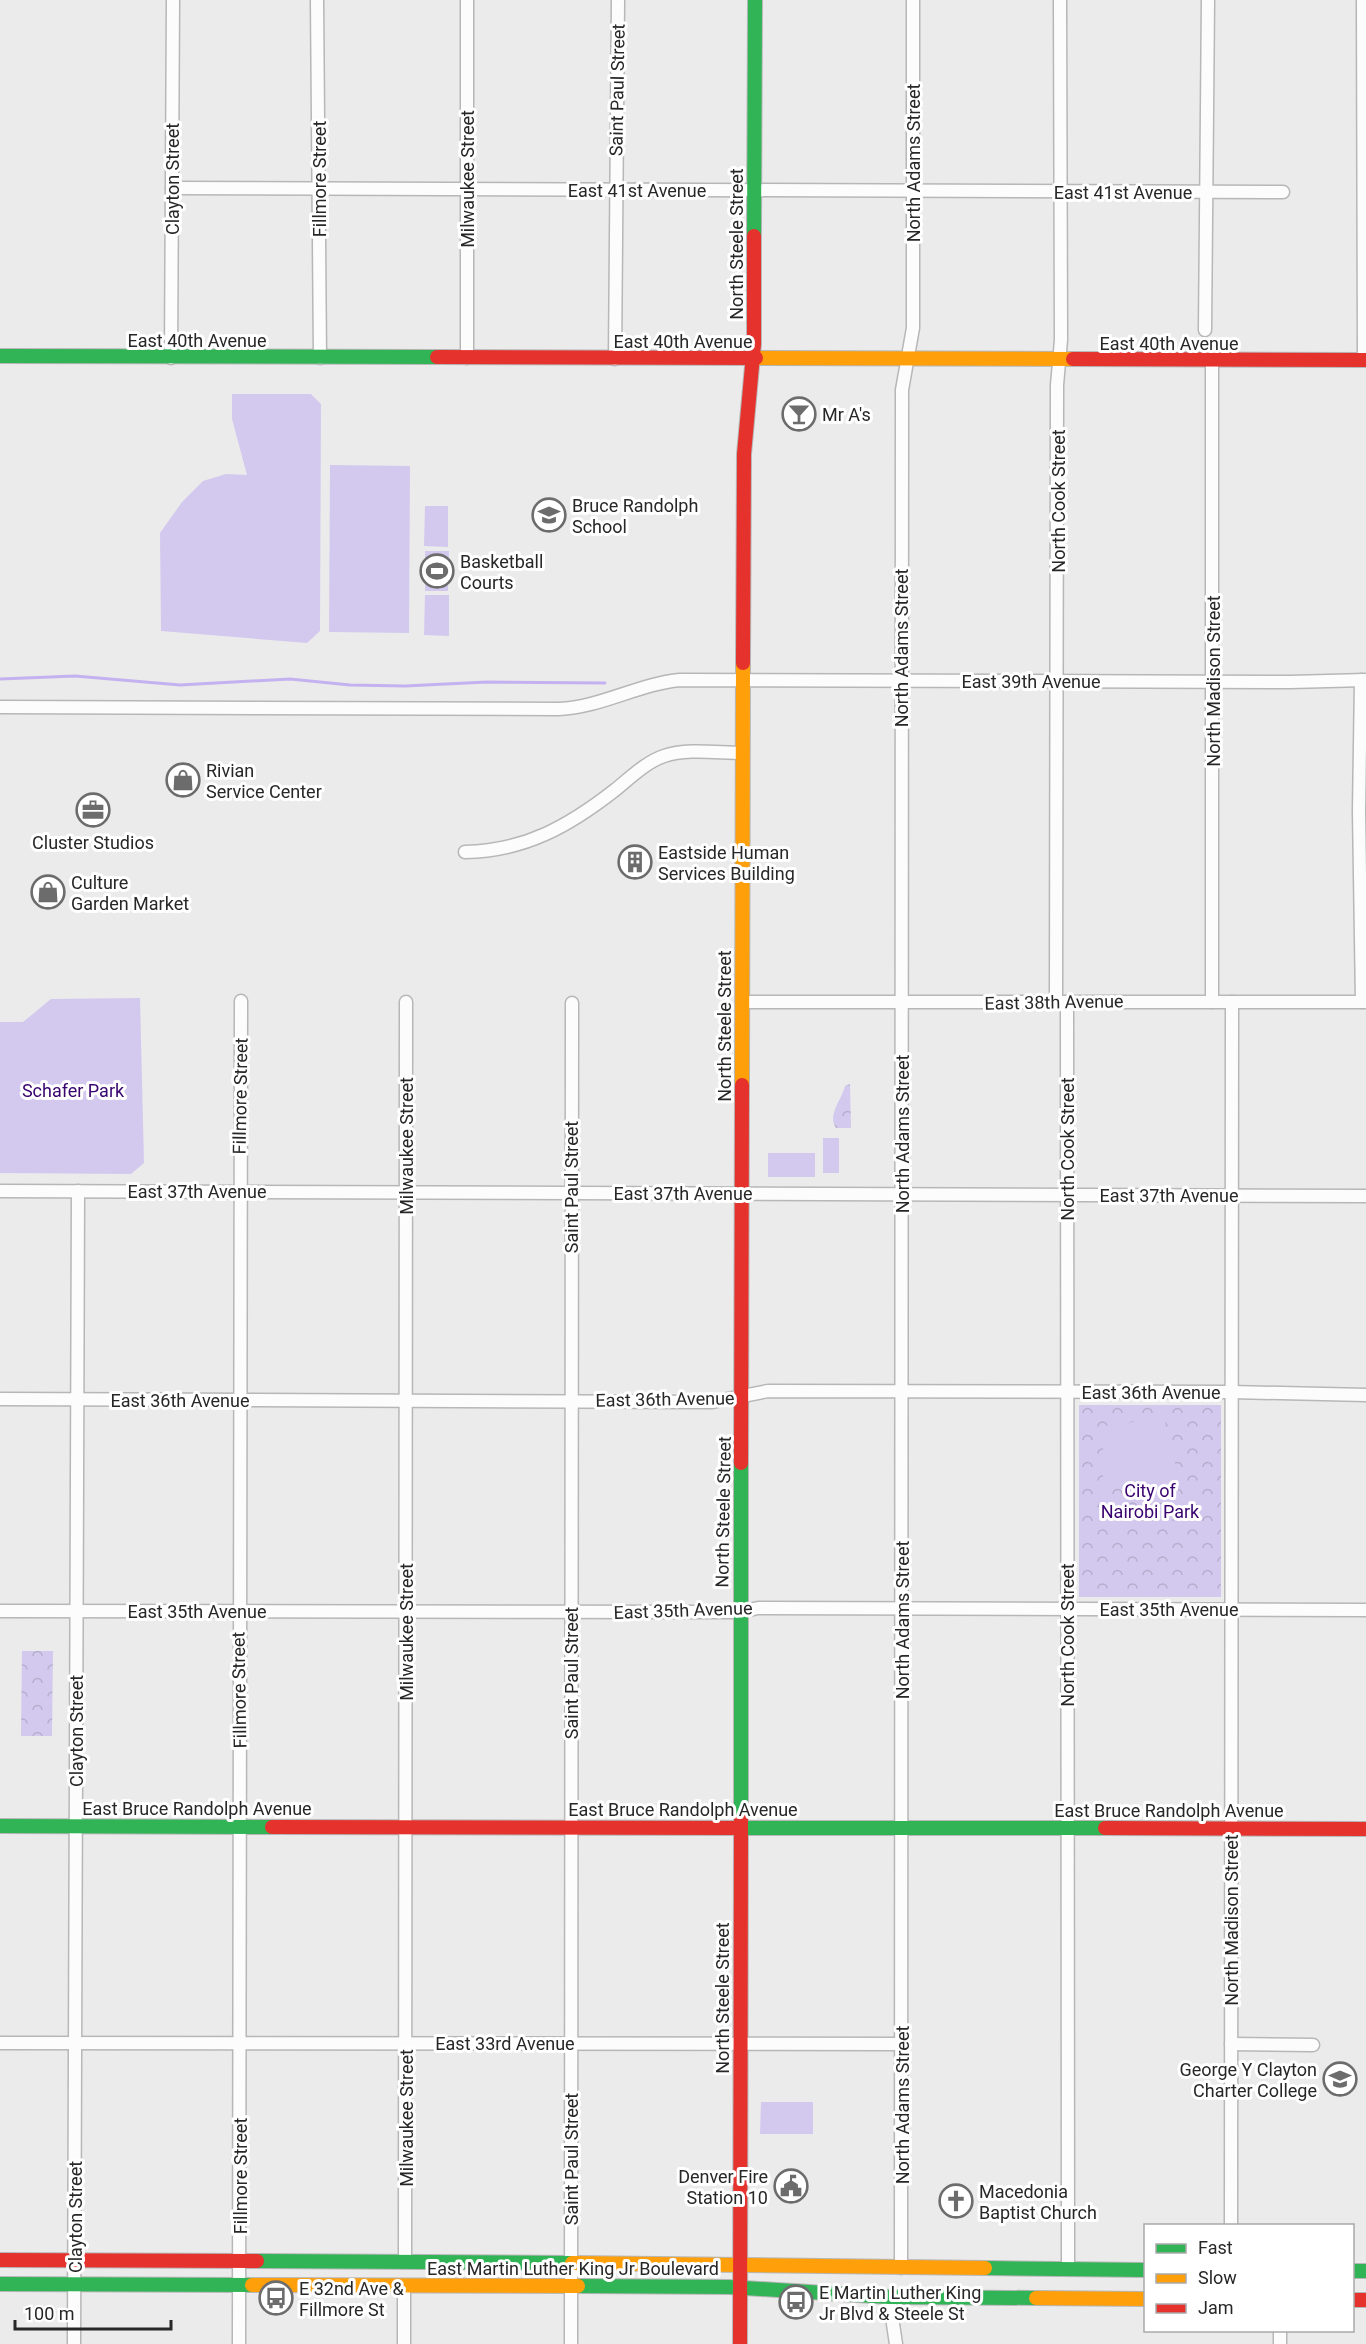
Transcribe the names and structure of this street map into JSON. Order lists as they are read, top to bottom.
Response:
{
  "streets": {
    "street": [
      "Saint Paul Street",
      "North Adams Street",
      "Clayton Street",
      "Fillmore Street",
      "Milwaukee Street",
      "East 41st Avenue",
      "North Steele Street",
      "East 40th Avenue",
      "North Cook Street",
      "East 39th Avenue",
      "North Madison Street",
      "East 38th Avenue",
      "East 37th Avenue",
      "East 36th Avenue",
      "East 35th Avenue",
      "East Bruce Randolph Avenue",
      "East 33rd Avenue",
      "East Martin Luther King Jr Boulevard"
    ]
  },
  "crossings": [
    ["Saint Paul Street", "East 41st Avenue"],
    ["Saint Paul Street", "East 40th Avenue"],
    ["Saint Paul Street", "East 37th Avenue"],
    ["Saint Paul Street", "East 36th Avenue"],
    ["Saint Paul Street", "East 35th Avenue"],
    ["Saint Paul Street", "East Bruce Randolph Avenue"],
    ["Saint Paul Street", "East 33rd Avenue"],
    ["Saint Paul Street", "East Martin Luther King Jr Boulevard"],
    ["North Adams Street", "East 41st Avenue"],
    ["North Adams Street", "East 40th Avenue"],
    ["North Adams Street", "East 39th Avenue"],
    ["North Adams Street", "East 38th Avenue"],
    ["North Adams Street", "East 37th Avenue"],
    ["North Adams Street", "East 36th Avenue"],
    ["North Adams Street", "East 35th Avenue"],
    ["North Adams Street", "East Bruce Randolph Avenue"],
    ["North Adams Street", "East 33rd Avenue"],
    ["North Adams Street", "East Martin Luther King Jr Boulevard"],
    ["Clayton Street", "East 41st Avenue"],
    ["Clayton Street", "East 40th Avenue"],
    ["Clayton Street", "East 37th Avenue"],
    ["Clayton Street", "East 36th Avenue"],
    ["Clayton Street", "East 35th Avenue"],
    ["Clayton Street", "East Bruce Randolph Avenue"],
    ["Clayton Street", "East 33rd Avenue"],
    ["Clayton Street", "East Martin Luther King Jr Boulevard"],
    ["Fillmore Street", "East 41st Avenue"],
    ["Fillmore Street", "East 40th Avenue"],
    ["Fillmore Street", "East 37th Avenue"],
    ["Fillmore Street", "East 36th Avenue"],
    ["Fillmore Street", "East 35th Avenue"],
    ["Fillmore Street", "East Bruce Randolph Avenue"],
    ["Fillmore Street", "East 33rd Avenue"],
    ["Fillmore Street", "East Martin Luther King Jr Boulevard"],
    ["Milwaukee Street", "East 41st Avenue"],
    ["Milwaukee Street", "East 40th Avenue"],
    ["Milwaukee Street", "East 37th Avenue"],
    ["Milwaukee Street", "East 36th Avenue"],
    ["Milwaukee Street", "East 35th Avenue"],
    ["Milwaukee Street", "East Bruce Randolph Avenue"],
    ["Milwaukee Street", "East 33rd Avenue"],
    ["Milwaukee Street", "East Martin Luther King Jr Boulevard"],
    ["East 41st Avenue", "North Steele Street"],
    ["East 41st Avenue", "North Cook Street"],
    ["North Steele Street", "East 40th Avenue"],
    ["North Steele Street", "East 39th Avenue"],
    ["North Steele Street", "East 38th Avenue"],
    ["North Steele Street", "East 37th Avenue"],
    ["North Steele Street", "East 36th Avenue"],
    ["North Steele Street", "East 35th Avenue"],
    ["North Steele Street", "East Bruce Randolph Avenue"],
    ["North Steele Street", "East 33rd Avenue"],
    ["North Steele Street", "East Martin Luther King Jr Boulevard"],
    ["East 40th Avenue", "North Cook Street"],
    ["East 40th Avenue", "North Madison Street"],
    ["North Cook Street", "East 39th Avenue"],
    ["North Cook Street", "East 38th Avenue"],
    ["North Cook Street", "East 37th Avenue"],
    ["North Cook Street", "East 36th Avenue"],
    ["North Cook Street", "East 35th Avenue"],
    ["North Cook Street", "East Bruce Randolph Avenue"],
    ["North Cook Street", "East Martin Luther King Jr Boulevard"],
    ["East 39th Avenue", "North Madison Street"],
    ["North Madison Street", "East 38th Avenue"],
    ["North Madison Street", "East 37th Avenue"],
    ["North Madison Street", "East 36th Avenue"],
    ["North Madison Street", "East 35th Avenue"],
    ["North Madison Street", "East Bruce Randolph Avenue"]
  ],
  "parks": ["Schafer Park", "City of Nairobi Park"],
  "places": {
    "bar": ["Mr A's"],
    "school or university": ["Bruce Randolph School", "George Y Clayton Charter College"],
    "sports": ["Basketball Courts"],
    "shop": ["Rivian Service Center", "Culture Garden Market"],
    "office": ["Cluster Studios"],
    "building": ["Eastside Human Services Building"],
    "public building": ["Denver Fire Station 10"],
    "church": ["Macedonia Baptist Church"],
    "bus stop": ["E 32nd Ave & Fillmore St", "E Martin Luther King Jr Blvd & Steele St"]
  },
  "legend": ["Fast", "Slow", "Jam"],
  "scale_bar": "100 m"
}
